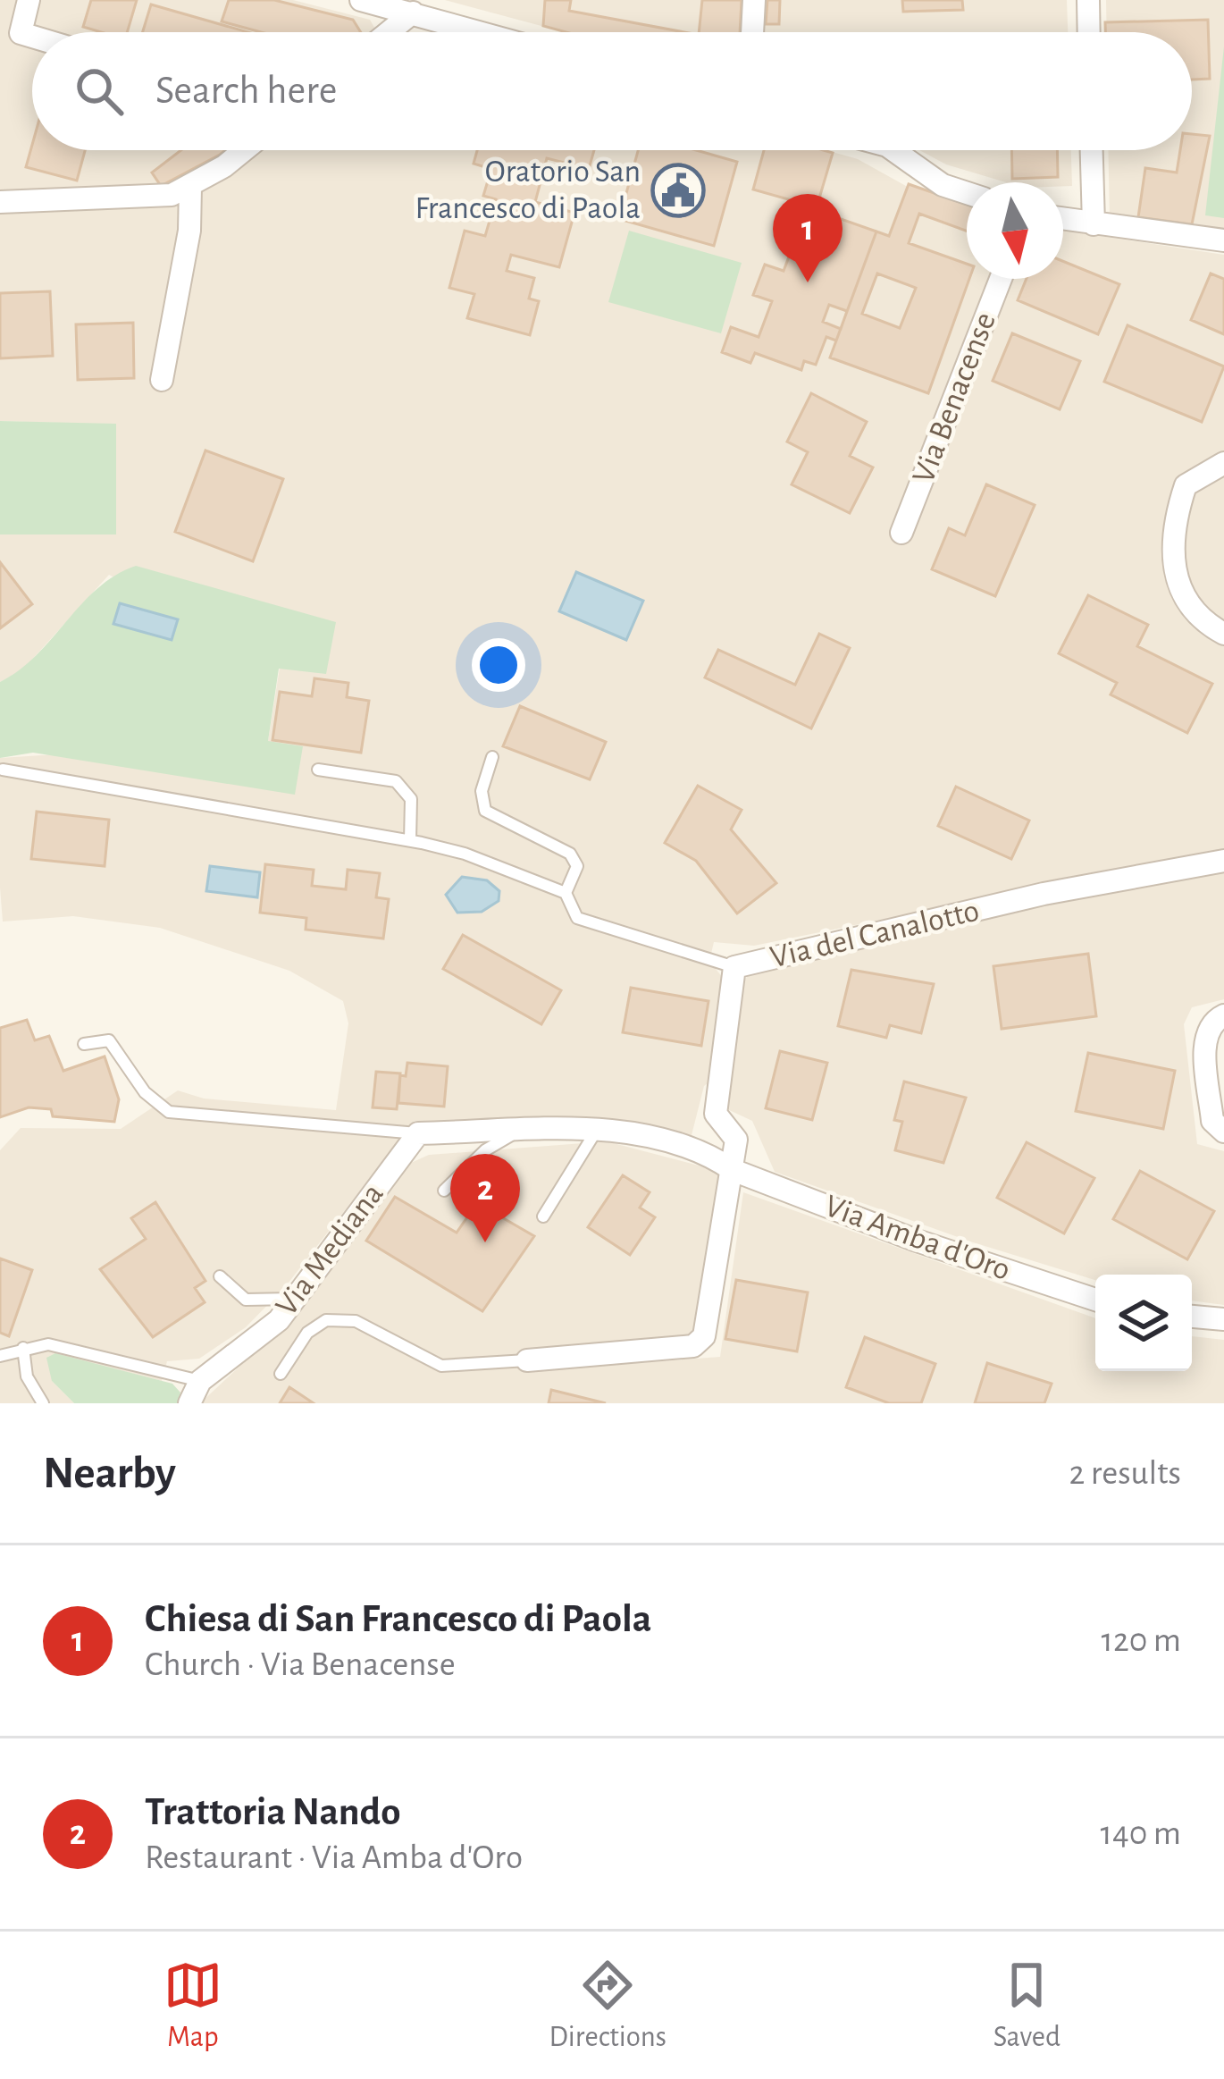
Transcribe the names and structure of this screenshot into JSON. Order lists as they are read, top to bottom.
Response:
{
  "streets": {
    "street": [
      "Via Benacense",
      "Via del Canalotto",
      "Via Amba d'Oro",
      "Via Mediana"
    ]
  },
  "crossings": [
    ["Via del Canalotto", "Via Amba d'Oro"],
    ["Via Amba d'Oro", "Via Mediana"]
  ],
  "places": {
    "public building": ["Oratorio San Francesco di Paola"]
  },
  "north": "bottom",
  "page": {
    "search": "Search here",
    "pins": ["1", "2"],
    "heading": ["Nearby", "2 results"],
    "list": [
      {
        "mark": "1",
        "name": "Chiesa di San Francesco di Paola",
        "note": "Church · Via Benacense",
        "value": "120 m"
      },
      {
        "mark": "2",
        "name": "Trattoria Nando",
        "note": "Restaurant · Via Amba d'Oro",
        "value": "140 m"
      }
    ],
    "nav": ["Map", "Directions", "Saved"]
  }
}
